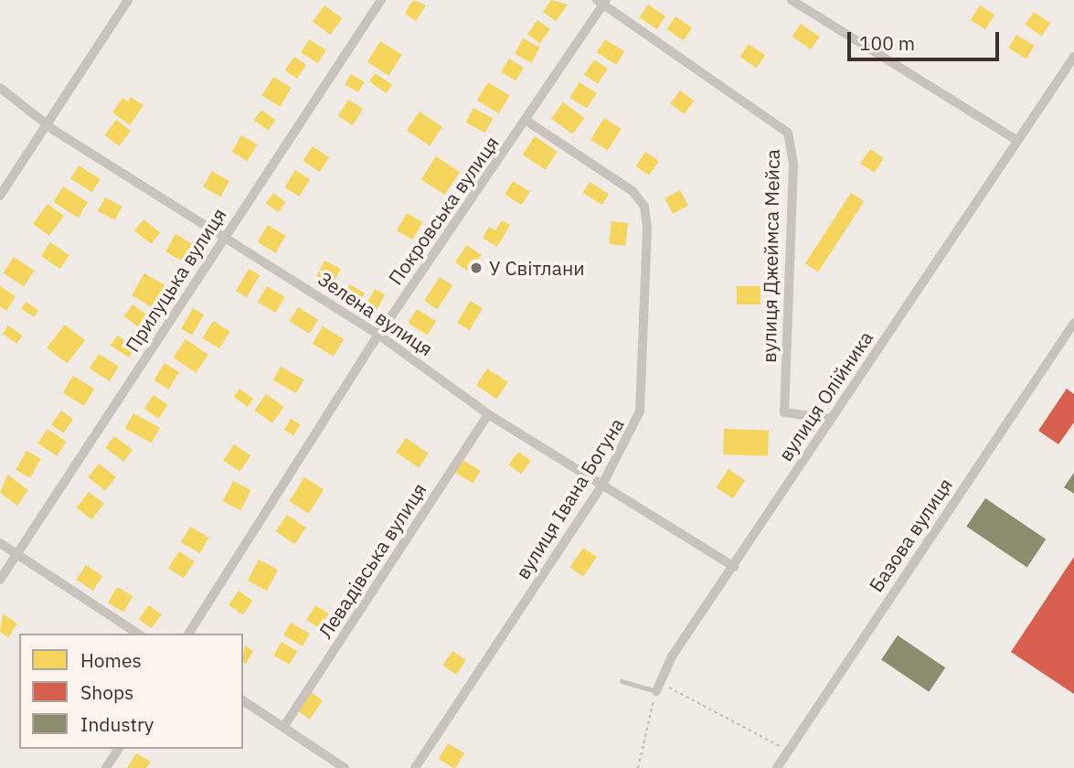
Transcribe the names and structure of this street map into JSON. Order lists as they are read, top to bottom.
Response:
{
  "streets": {
    "street": [
      "Покровська вулиця",
      "вулиця Джеймса Мейса",
      "Прилуцька вулиця",
      "Зелена вулиця",
      "вулиця Олійника",
      "вулиця Івана Богуна",
      "Базова вулиця",
      "Левадівська вулиця"
    ]
  },
  "crossings": [
    ["Покровська вулиця", "вулиця Джеймса Мейса"],
    ["Покровська вулиця", "Зелена вулиця"],
    ["Покровська вулиця", "вулиця Івана Богуна"],
    ["вулиця Джеймса Мейса", "вулиця Олійника"],
    ["Прилуцька вулиця", "Зелена вулиця"],
    ["Зелена вулиця", "вулиця Олійника"],
    ["Зелена вулиця", "вулиця Івана Богуна"],
    ["Зелена вулиця", "Левадівська вулиця"]
  ],
  "places": ["У Світлани"],
  "legend": ["Homes", "Shops", "Industry"],
  "scale_bar": "100 m"
}
